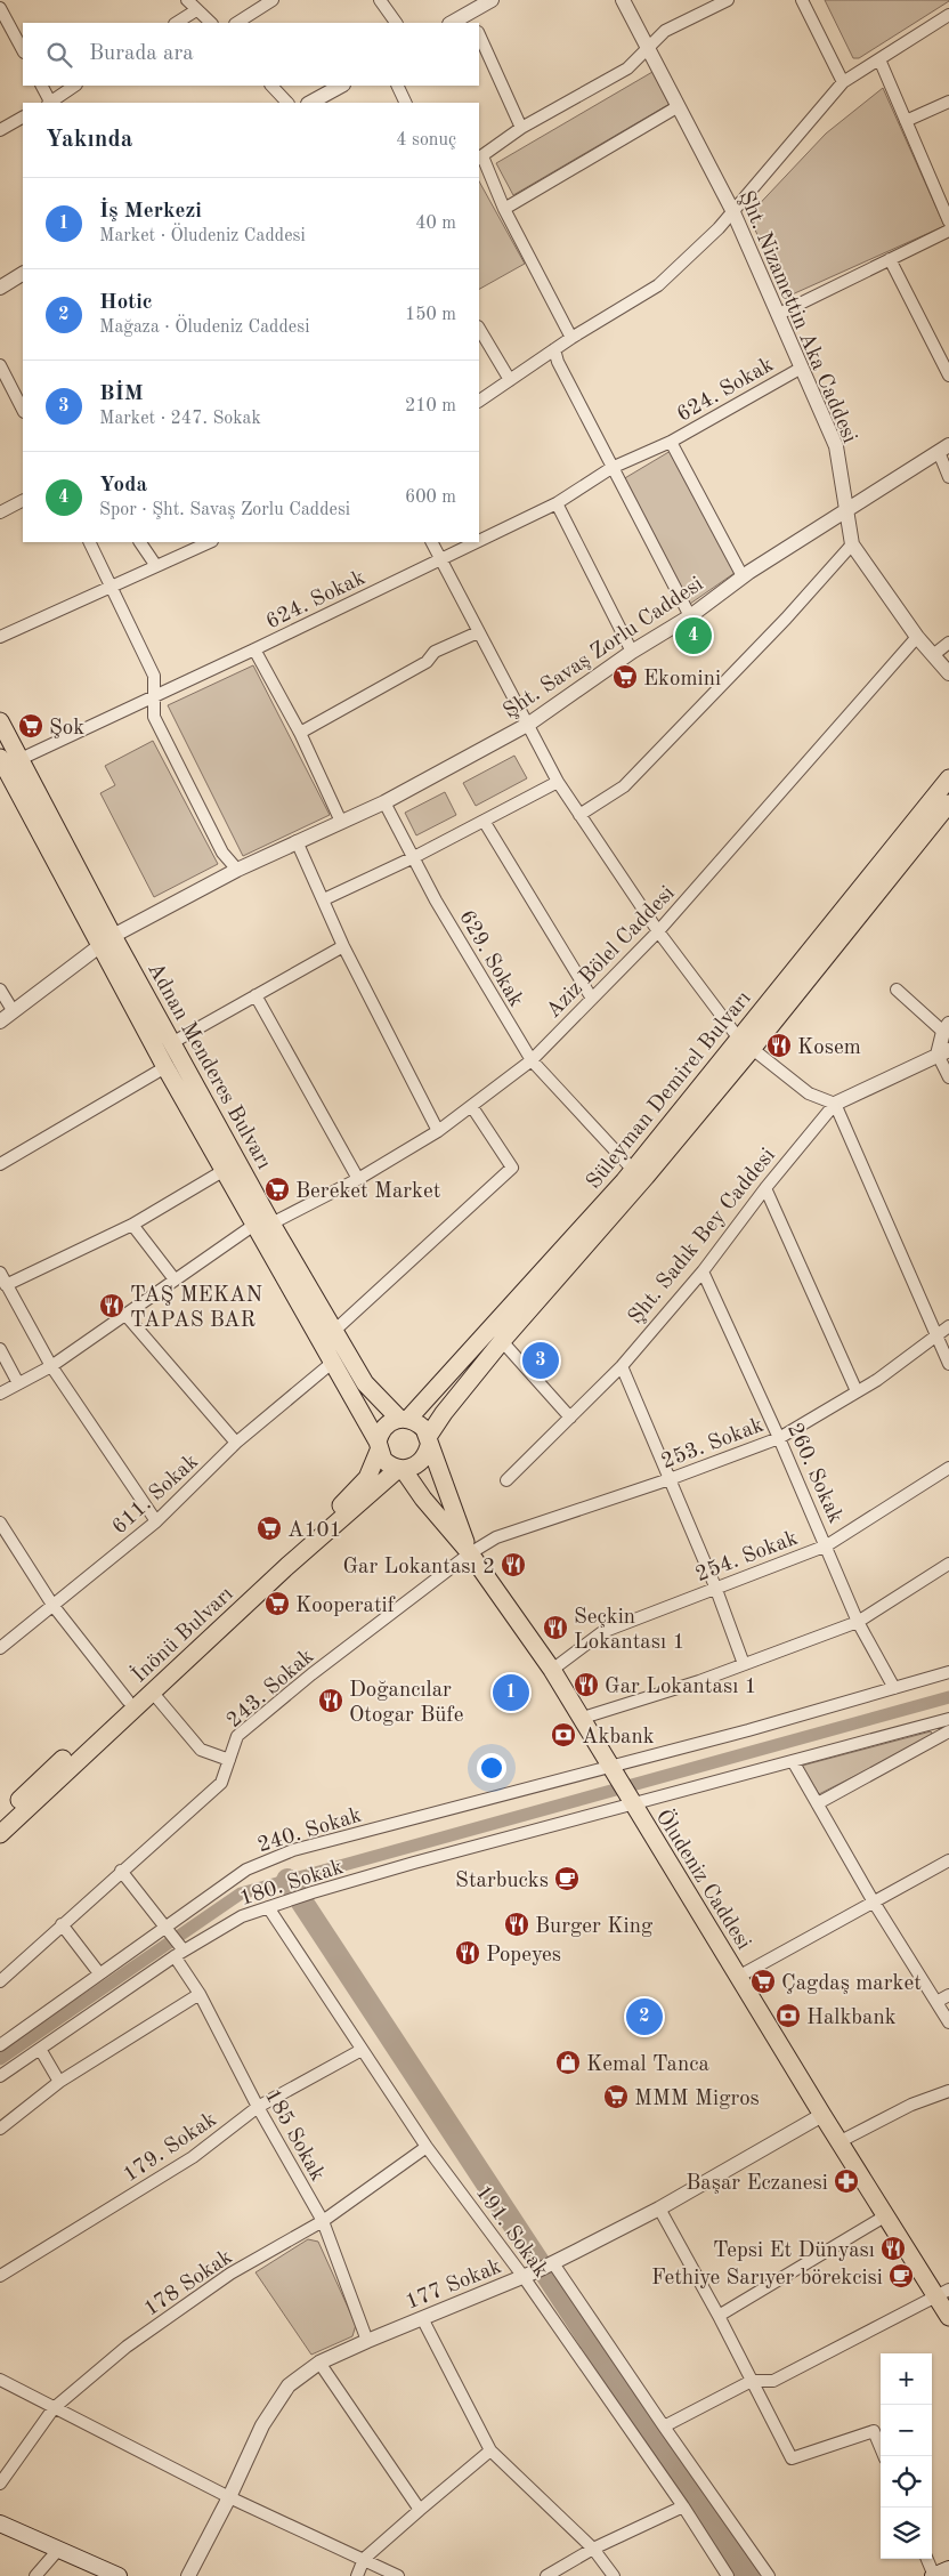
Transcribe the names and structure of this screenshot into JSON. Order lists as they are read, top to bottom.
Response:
{
  "streets": {
    "main road": [
      "Adnan Menderes Bulvarı",
      "Süleyman Demirel Bulvarı",
      "İnönü Bulvarı",
      "Öludeniz Caddesi"
    ],
    "street": [
      "Şht. Nizamettin Aka Caddesi",
      "624. Sokak",
      "Şht. Savaş Zorlu Caddesi",
      "Aziz Bölel Caddesi",
      "629. Sokak",
      "Şht. Sadık Bey Caddesi",
      "253. Sokak",
      "260. Sokak",
      "611. Sokak",
      "254. Sokak",
      "243. Sokak",
      "240. Sokak",
      "180. Sokak",
      "185 Sokak",
      "179. Sokak",
      "191. Sokak",
      "178 Sokak",
      "177 Sokak"
    ]
  },
  "crossings": [
    ["Şht. Nizamettin Aka Caddesi", "624. Sokak"],
    ["Şht. Nizamettin Aka Caddesi", "Şht. Savaş Zorlu Caddesi"],
    ["Şht. Nizamettin Aka Caddesi", "Aziz Bölel Caddesi"],
    ["624. Sokak", "Adnan Menderes Bulvarı"],
    ["Şht. Savaş Zorlu Caddesi", "629. Sokak"],
    ["Şht. Savaş Zorlu Caddesi", "Adnan Menderes Bulvarı"],
    ["Aziz Bölel Caddesi", "629. Sokak"],
    ["Aziz Bölel Caddesi", "Adnan Menderes Bulvarı"],
    ["629. Sokak", "Süleyman Demirel Bulvarı"],
    ["Adnan Menderes Bulvarı", "Süleyman Demirel Bulvarı"],
    ["Adnan Menderes Bulvarı", "253. Sokak"],
    ["Adnan Menderes Bulvarı", "611. Sokak"],
    ["Adnan Menderes Bulvarı", "İnönü Bulvarı"],
    ["Adnan Menderes Bulvarı", "243. Sokak"],
    ["Adnan Menderes Bulvarı", "Öludeniz Caddesi"],
    ["Süleyman Demirel Bulvarı", "İnönü Bulvarı"],
    ["Şht. Sadık Bey Caddesi", "260. Sokak"],
    ["253. Sokak", "260. Sokak"],
    ["253. Sokak", "243. Sokak"],
    ["253. Sokak", "Öludeniz Caddesi"],
    ["260. Sokak", "254. Sokak"],
    ["260. Sokak", "240. Sokak"],
    ["254. Sokak", "Öludeniz Caddesi"],
    ["243. Sokak", "Öludeniz Caddesi"],
    ["243. Sokak", "185 Sokak"],
    ["240. Sokak", "Öludeniz Caddesi"],
    ["240. Sokak", "185 Sokak"],
    ["Öludeniz Caddesi", "180. Sokak"],
    ["Öludeniz Caddesi", "177 Sokak"],
    ["180. Sokak", "185 Sokak"],
    ["180. Sokak", "191. Sokak"],
    ["185 Sokak", "179. Sokak"],
    ["185 Sokak", "178 Sokak"],
    ["185 Sokak", "177 Sokak"],
    ["179. Sokak", "191. Sokak"],
    ["191. Sokak", "178 Sokak"],
    ["191. Sokak", "177 Sokak"]
  ],
  "places": {
    "supermarket": [
      "Ekomini",
      "Şok",
      "Bereket Market",
      "A101",
      "Kooperatif",
      "Çagdaş market",
      "MMM Migros"
    ],
    "restaurant": [
      "Kosem",
      "TAŞ MEKAN TAPAS BAR",
      "Gar Lokantası 2",
      "Seçkin Lokantası 1",
      "Gar Lokantası 1",
      "Doğancılar Otogar Büfe",
      "Burger King",
      "Popeyes",
      "Tepsi Et Dünyası"
    ],
    "bank": ["Akbank", "Halkbank"],
    "cafe": ["Starbucks", "Fethiye Sarıyer börekcisi"],
    "shop": ["Kemal Tanca"],
    "pharmacy": ["Başar Eczanesi"]
  },
  "page": {
    "search": "Burada ara",
    "heading": ["Yakında", "4 sonuç"],
    "list": [
      {
        "mark": "1",
        "name": "İş Merkezi",
        "note": "Market · Öludeniz Caddesi",
        "value": "40 m"
      },
      {
        "mark": "2",
        "name": "Hotic",
        "note": "Mağaza · Öludeniz Caddesi",
        "value": "150 m"
      },
      {
        "mark": "3",
        "name": "BİM",
        "note": "Market · 247. Sokak",
        "value": "210 m"
      },
      {
        "mark": "4",
        "name": "Yoda",
        "note": "Spor · Şht. Savaş Zorlu Caddesi",
        "value": "600 m"
      }
    ],
    "pins": [
      "4",
      "3",
      "1",
      "2"
    ],
    "map_buttons": ["+", "−"]
  }
}
